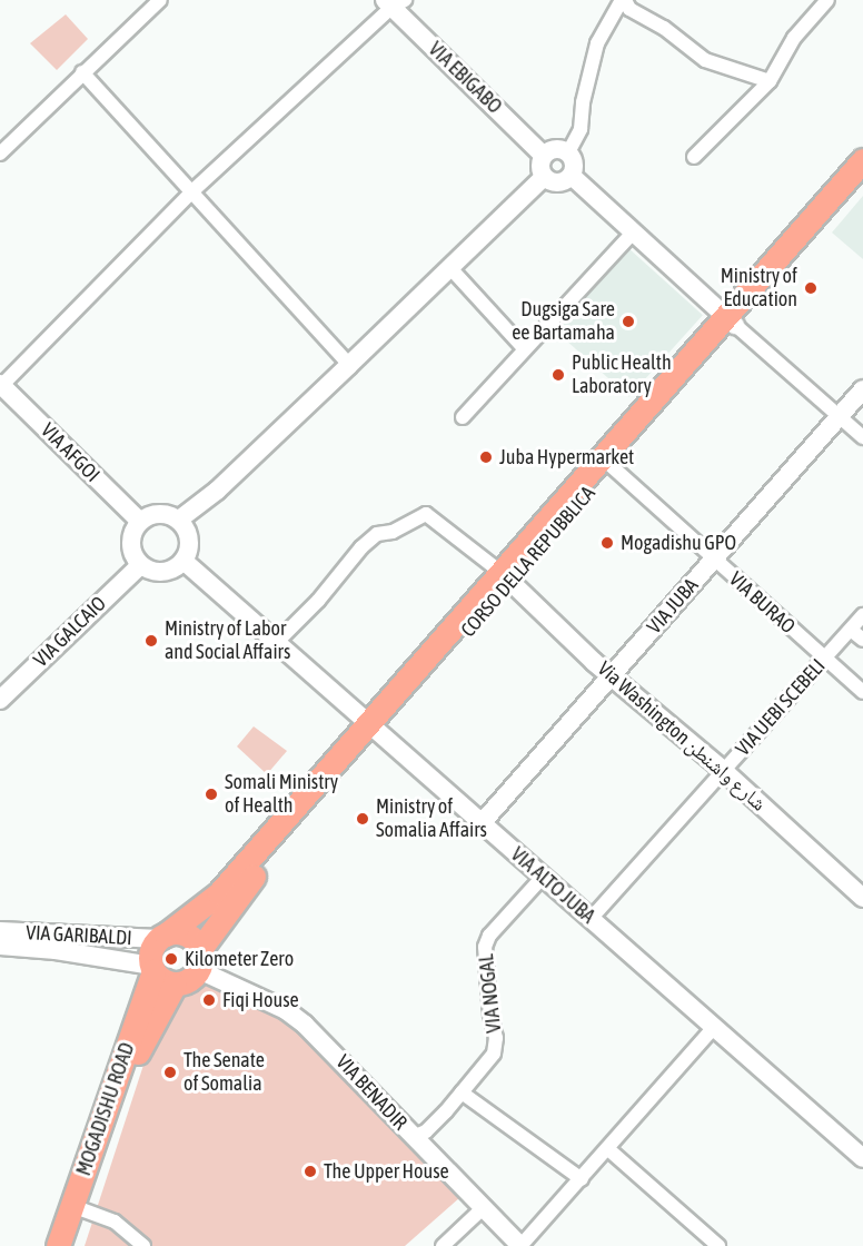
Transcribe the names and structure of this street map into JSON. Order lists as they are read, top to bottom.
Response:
{
  "streets": {
    "highway": ["MOGADISHU ROAD"],
    "street": [
      "VIA EBIGABO",
      "VIA AFGOI",
      "VIA BURAO",
      "VIA JUBA",
      "VIA GALCAIO",
      "VIA UEBI SCEBELI",
      "Via Washington شارع واشنطن",
      "VIA ALTO JUBA",
      "VIA GARIBALDI",
      "VIA NOGAL",
      "VIA BENADIR"
    ]
  },
  "crossings": [
    ["VIA AFGOI", "VIA GALCAIO"],
    ["VIA AFGOI", "VIA ALTO JUBA"],
    ["VIA BURAO", "VIA JUBA"],
    ["VIA BURAO", "VIA UEBI SCEBELI"],
    ["VIA JUBA", "Via Washington شارع واشنطن"],
    ["VIA JUBA", "VIA ALTO JUBA"],
    ["VIA GALCAIO", "VIA ALTO JUBA"],
    ["VIA UEBI SCEBELI", "Via Washington شارع واشنطن"],
    ["VIA UEBI SCEBELI", "VIA ALTO JUBA"],
    ["VIA ALTO JUBA", "VIA NOGAL"],
    ["VIA GARIBALDI", "VIA BENADIR"],
    ["VIA GARIBALDI", "MOGADISHU ROAD"],
    ["VIA NOGAL", "VIA BENADIR"],
    ["VIA BENADIR", "MOGADISHU ROAD"]
  ],
  "places": [
    "Ministry of Education",
    "Dugsiga Sare ee Bartamaha",
    "Public Health Laboratory",
    "Juba Hypermarket",
    "Mogadishu GPO",
    "Ministry of Labor and Social Affairs",
    "Somali Ministry of Health",
    "Ministry of Somalia Affairs",
    "Kilometer Zero",
    "Fiqi House",
    "The Senate of Somalia",
    "The Upper House"
  ]
}
